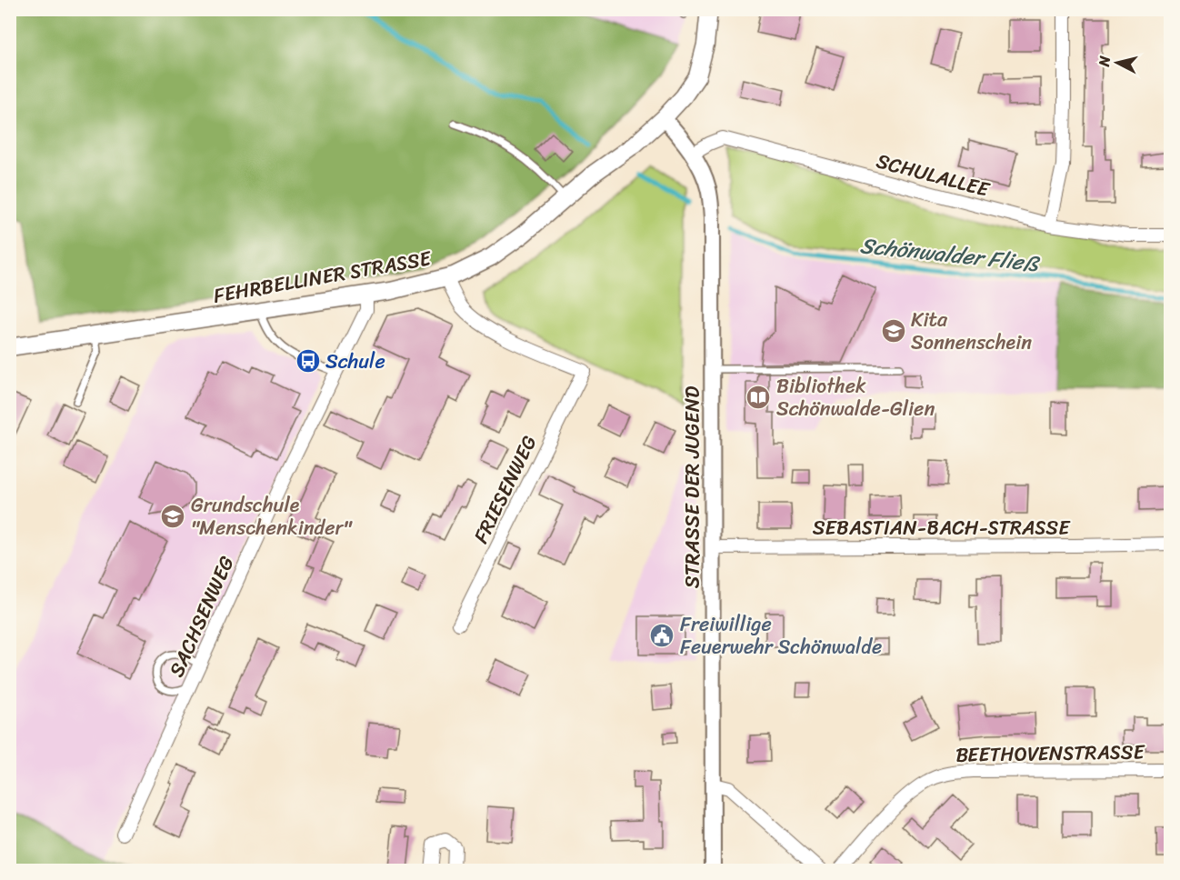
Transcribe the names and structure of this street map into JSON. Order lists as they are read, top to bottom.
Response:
{
  "streets": {
    "main road": ["FEHRBELLINER STRASSE"],
    "street": [
      "SCHULALLEE",
      "STRASSE DER JUGEND",
      "FRIESENWEG",
      "SEBASTIAN-BACH-STRASSE",
      "SACHSENWEG",
      "BEETHOVENSTRASSE"
    ]
  },
  "crossings": [
    ["SCHULALLEE", "STRASSE DER JUGEND"],
    ["FEHRBELLINER STRASSE", "STRASSE DER JUGEND"],
    ["FEHRBELLINER STRASSE", "FRIESENWEG"],
    ["FEHRBELLINER STRASSE", "SACHSENWEG"],
    ["STRASSE DER JUGEND", "SEBASTIAN-BACH-STRASSE"]
  ],
  "water": ["Schönwalder Fließ"],
  "places": {
    "school or university": ["Kita Sonnenschein", "Grundschule \"Menschenkinder\""],
    "bus stop": ["Schule"],
    "library": ["Bibliothek Schönwalde-Glien"],
    "public building": ["Freiwillige Feuerwehr Schönwalde"]
  },
  "north": "left"
}
